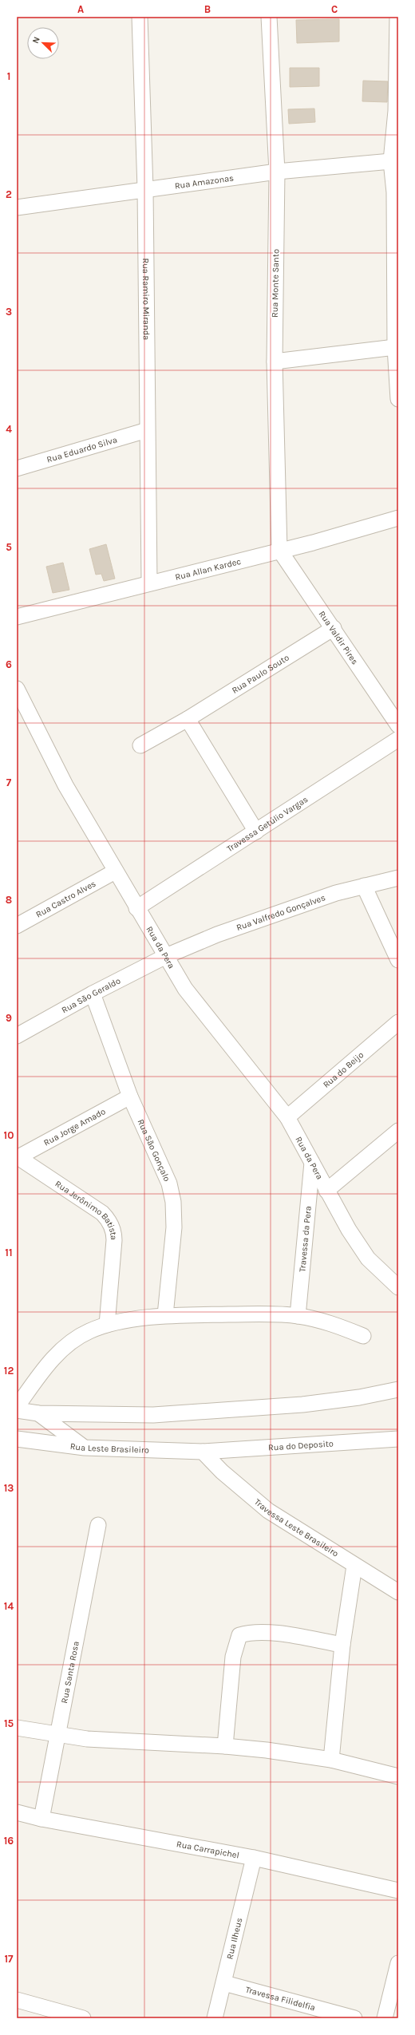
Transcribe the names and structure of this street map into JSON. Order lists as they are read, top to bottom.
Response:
{
  "streets": {
    "street": [
      "Rua Amazonas",
      "Rua Monte Santo",
      "Rua Ramiro Miranda",
      "Rua Eduardo Silva",
      "Rua Allan Kardec",
      "Rua Valdir Pires",
      "Rua Paulo Souto",
      "Travessa Getúlio Vargas",
      "Rua Castro Alves",
      "Rua Valfredo Gonçalves",
      "Rua da Pera",
      "Rua São Geraldo",
      "Rua do Beijo",
      "Rua Jorge Amado",
      "Rua São Gonçalo",
      "Rua Jerônimo Batista",
      "Travessa da Pera",
      "Rua do Deposito",
      "Rua Leste Brasileiro",
      "Travessa Leste Brasileiro",
      "Rua Santa Rosa",
      "Rua Carrapichel",
      "Rua Ilheus",
      "Travessa Filidelfia"
    ]
  },
  "crossings": [
    ["Rua Amazonas", "Rua Monte Santo"],
    ["Rua Amazonas", "Rua Ramiro Miranda"],
    ["Rua Monte Santo", "Rua Allan Kardec"],
    ["Rua Monte Santo", "Rua Valdir Pires"],
    ["Rua Ramiro Miranda", "Rua Eduardo Silva"],
    ["Rua Ramiro Miranda", "Rua Allan Kardec"],
    ["Rua Allan Kardec", "Rua Valdir Pires"],
    ["Rua Valdir Pires", "Rua Paulo Souto"],
    ["Travessa Getúlio Vargas", "Rua da Pera"],
    ["Rua Castro Alves", "Rua da Pera"],
    ["Rua Valfredo Gonçalves", "Rua da Pera"],
    ["Rua Valfredo Gonçalves", "Rua São Geraldo"],
    ["Rua da Pera", "Rua São Geraldo"],
    ["Rua da Pera", "Rua do Beijo"],
    ["Rua da Pera", "Travessa da Pera"],
    ["Rua São Geraldo", "Rua São Gonçalo"],
    ["Rua Jorge Amado", "Rua São Gonçalo"],
    ["Rua Jorge Amado", "Rua Jerônimo Batista"],
    ["Rua do Deposito", "Rua Leste Brasileiro"],
    ["Rua do Deposito", "Travessa Leste Brasileiro"],
    ["Rua Leste Brasileiro", "Travessa Leste Brasileiro"],
    ["Rua Santa Rosa", "Rua Carrapichel"],
    ["Rua Carrapichel", "Rua Ilheus"],
    ["Rua Ilheus", "Travessa Filidelfia"]
  ],
  "north": "top left",
  "grid": {
    "columns": ["A", "B", "C"],
    "rows": [
      "1",
      "2",
      "3",
      "4",
      "5",
      "6",
      "7",
      "8",
      "9",
      "10",
      "11",
      "12",
      "13",
      "14",
      "15",
      "16",
      "17"
    ]
  }
}
